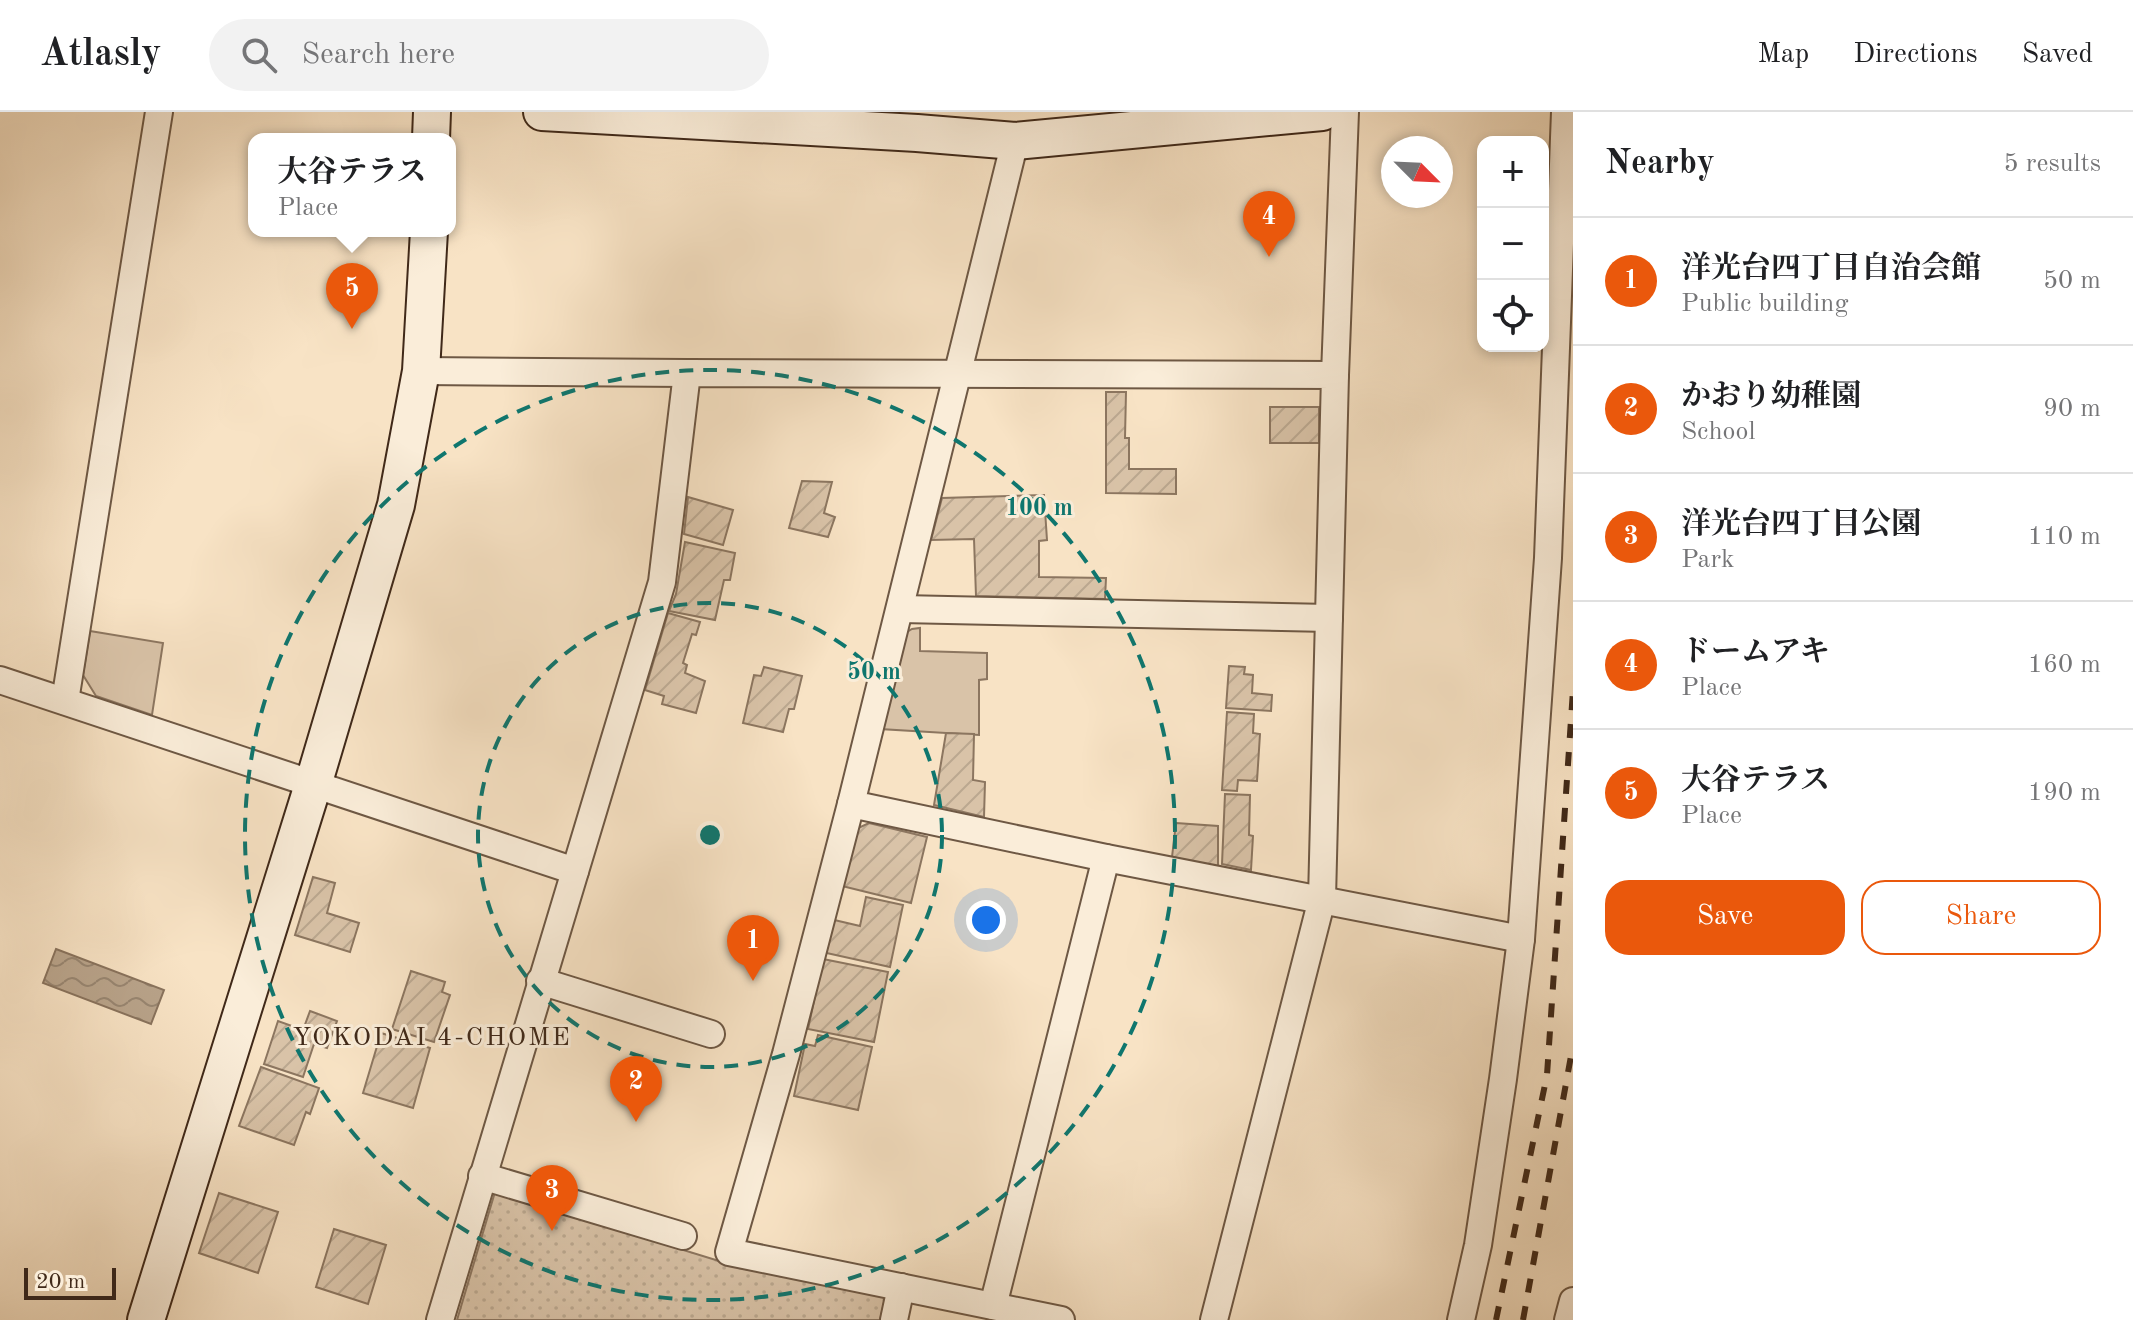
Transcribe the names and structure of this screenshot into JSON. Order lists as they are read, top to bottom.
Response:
{
  "districts": ["YOKODAI 4-CHOME"],
  "scale_bar": "20 m",
  "north": "bottom right",
  "page": {
    "header": "Atlasly",
    "search": "Search here",
    "nav": ["Map", "Directions", "Saved"],
    "heading": ["Nearby", "5 results"],
    "popup": ["大谷テラス", "Place"],
    "map_buttons": ["+", "−"],
    "pins": [
      "4",
      "5",
      "1",
      "2",
      "3"
    ],
    "list": [
      {
        "mark": "1",
        "name": "洋光台四丁目自治会館",
        "note": "Public building",
        "value": "50 m"
      },
      {
        "mark": "2",
        "name": "かおり幼稚園",
        "note": "School",
        "value": "90 m"
      },
      {
        "mark": "3",
        "name": "洋光台四丁目公園",
        "note": "Park",
        "value": "110 m"
      },
      {
        "mark": "4",
        "name": "ドームアキ",
        "note": "Place",
        "value": "160 m"
      },
      {
        "mark": "5",
        "name": "大谷テラス",
        "note": "Place",
        "value": "190 m"
      }
    ],
    "buttons": ["Save", "Share"],
    "scale": "20 m"
  },
  "rings": ["100 m", "50 m"]
}
